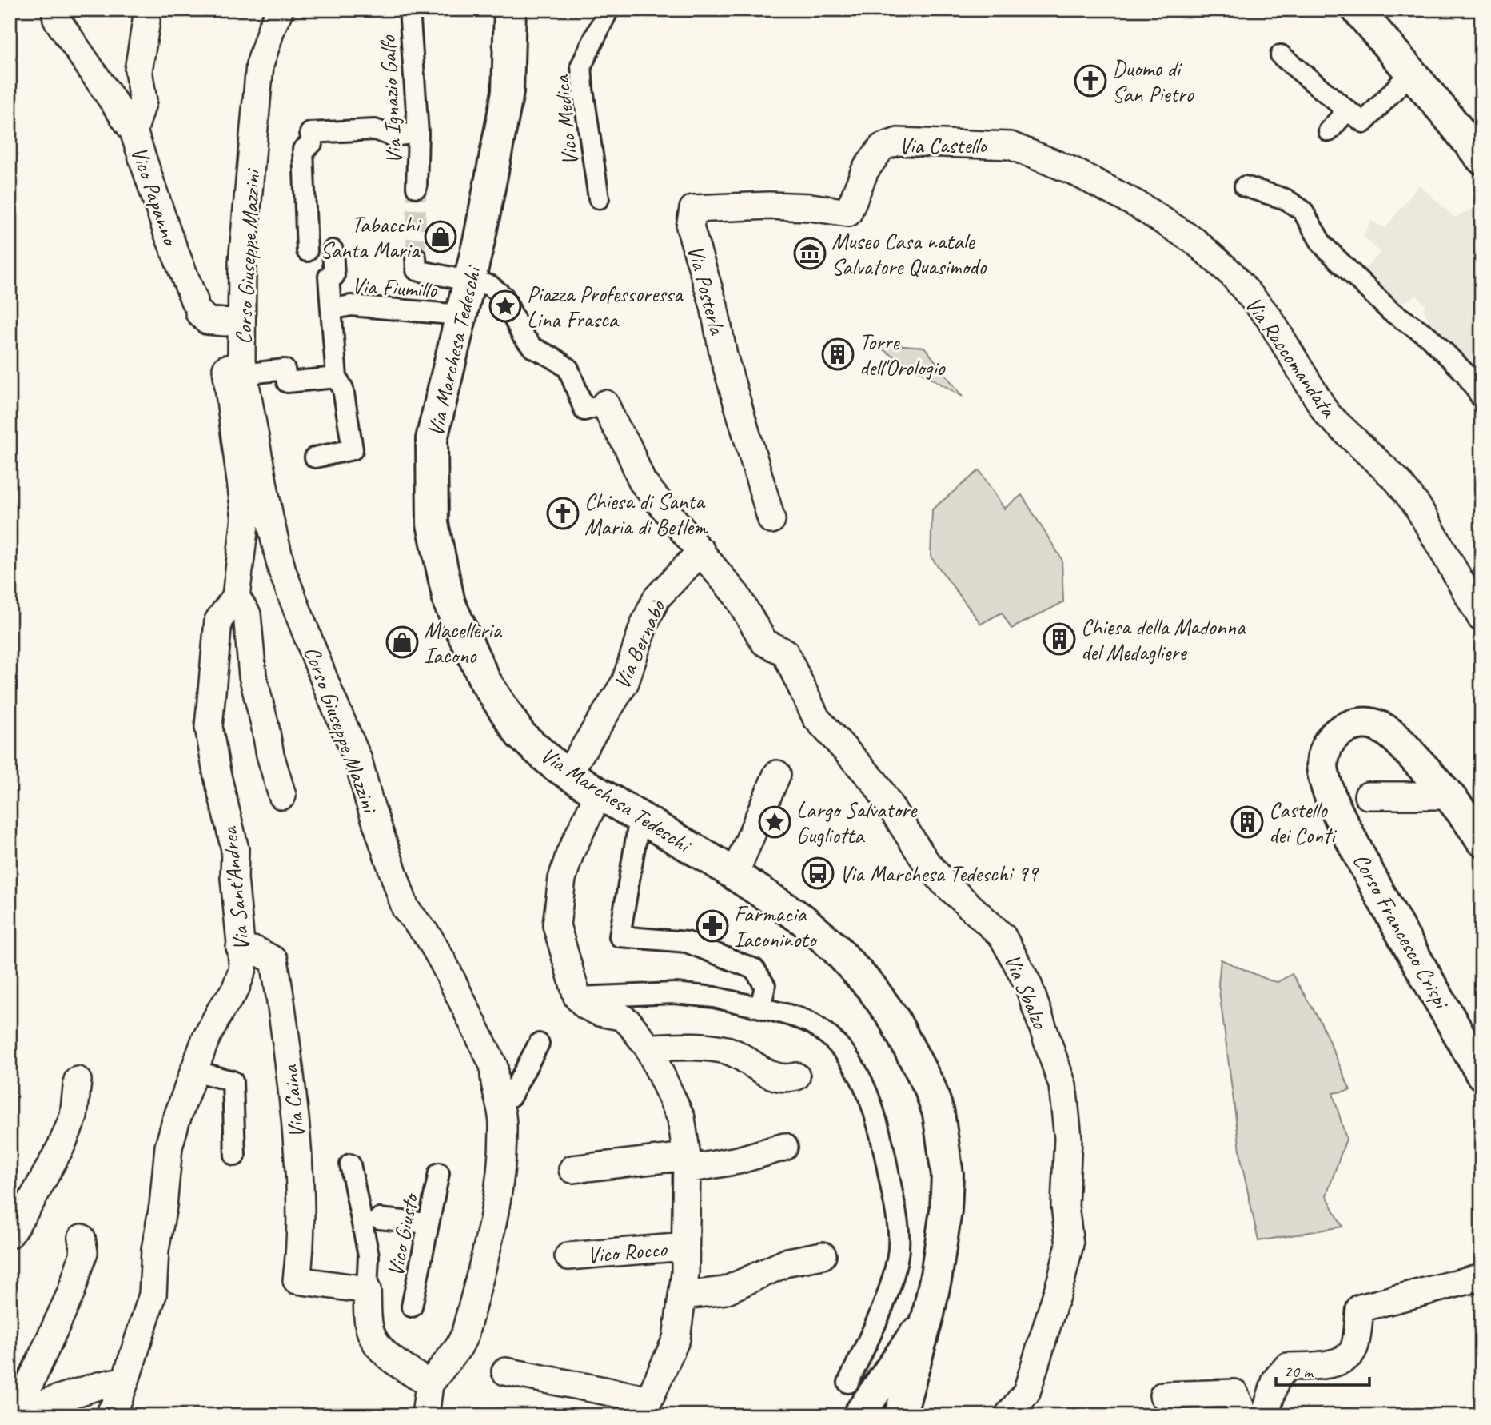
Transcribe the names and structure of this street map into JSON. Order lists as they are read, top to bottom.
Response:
{
  "streets": {
    "street": [
      "Via Ignazio Galfo",
      "Vico Medica",
      "Via Castello",
      "Vico Papanno",
      "Corso Giuseppe Mazzini",
      "Via Fiumillo",
      "Via Posterla",
      "Via Marchesa Tedeschi",
      "Via Raccomandata",
      "Via Bernabò",
      "Via Sant'Andrea",
      "Corso Francesco Crispi",
      "Via Sbalzo",
      "Via Caina",
      "Vico Giusto",
      "Vico Rocco"
    ]
  },
  "crossings": [
    ["Via Castello", "Via Posterla"],
    ["Via Castello", "Via Raccomandata"],
    ["Vico Papanno", "Via Sant'Andrea"],
    ["Corso Giuseppe Mazzini", "Via Sant'Andrea"],
    ["Via Fiumillo", "Via Marchesa Tedeschi"],
    ["Via Marchesa Tedeschi", "Via Bernabò"],
    ["Via Bernabò", "Via Sbalzo"],
    ["Via Sant'Andrea", "Via Caina"]
  ],
  "places": {
    "church": ["Duomo di San Pietro", "Chiesa di Santa Maria di Betlem"],
    "shop": ["Tabacchi Santa Maria", "Macelleria Iacono"],
    "museum": ["Museo Casa natale Salvatore Quasimodo"],
    "place": ["Piazza Professoressa Lina Frasca", "Largo Salvatore Gugliotta"],
    "building": ["Torre dell'Orologio", "Chiesa della Madonna del Medagliere", "Castello dei Conti"],
    "bus stop": ["Via Marchesa Tedeschi 99"],
    "pharmacy": ["Farmacia Iaconinoto"]
  },
  "scale_bar": "20 m"
}
